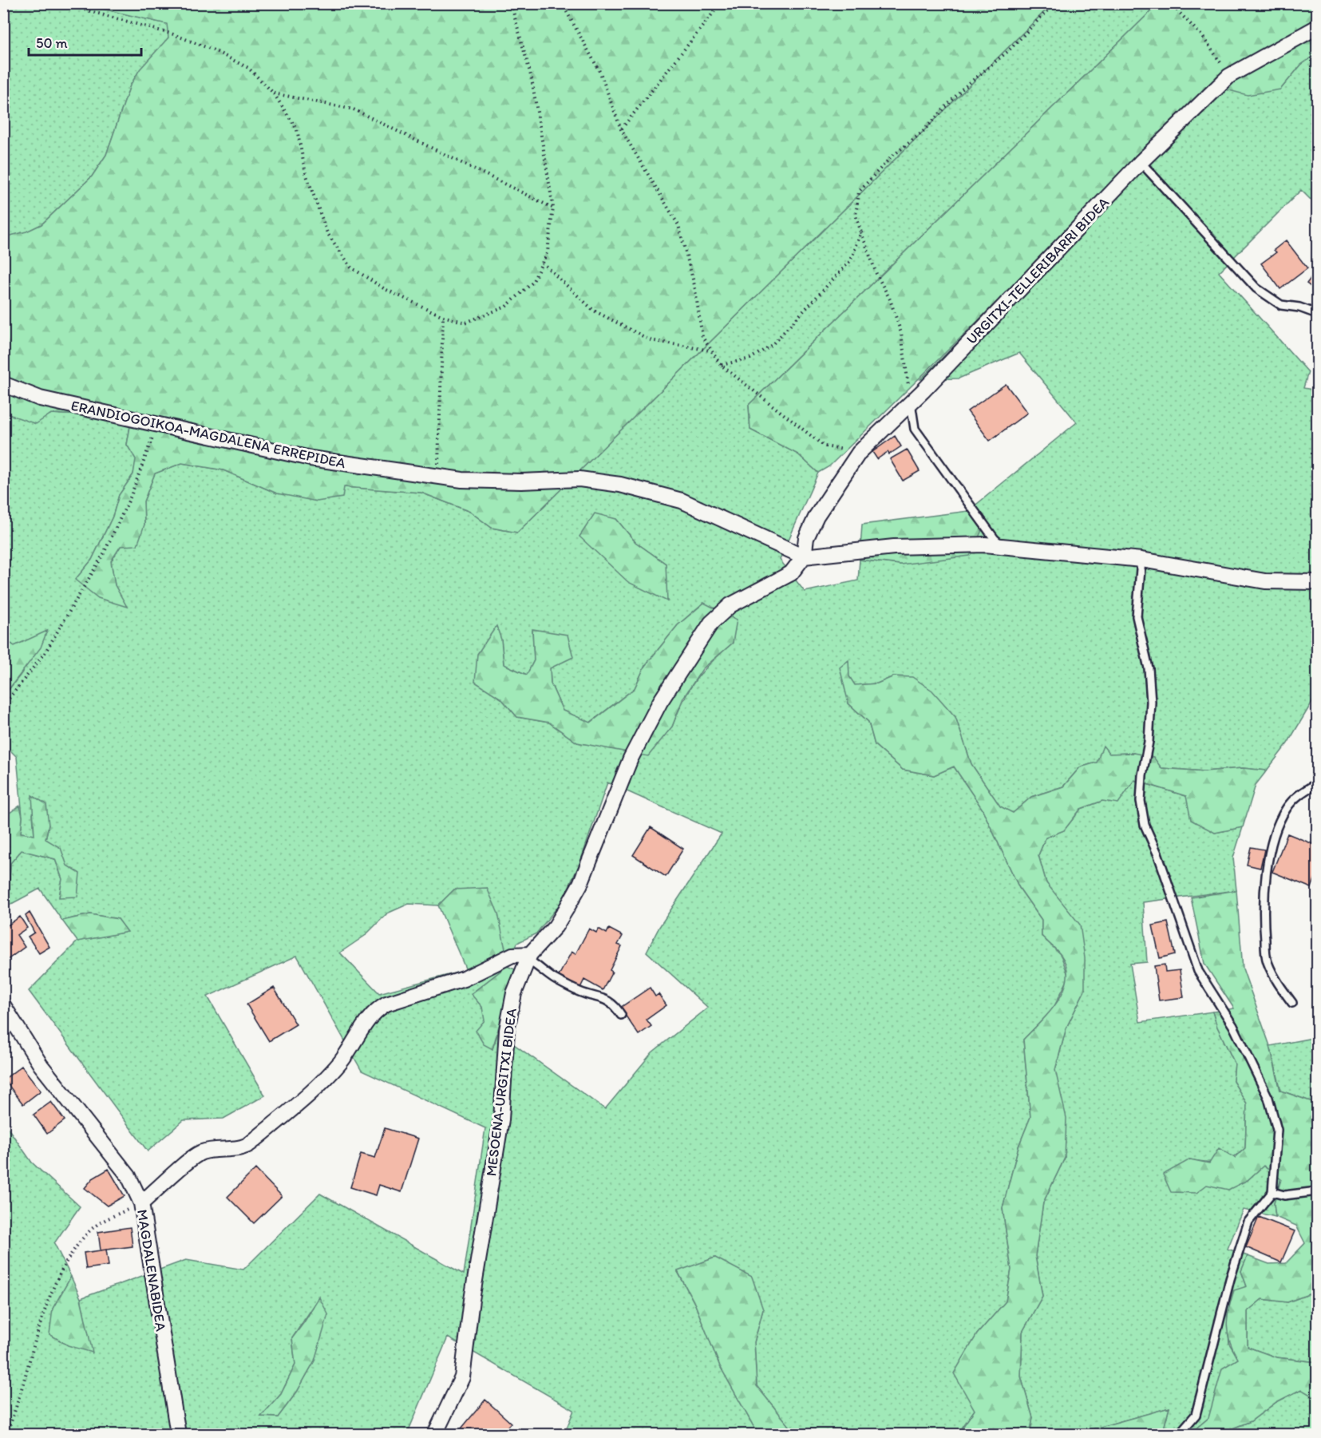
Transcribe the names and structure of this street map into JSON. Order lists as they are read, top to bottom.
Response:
{
  "streets": {
    "street": [
      "URGITXI-TELLERIBARRI BIDEA",
      "ERANDIOGOIKOA-MAGDALENA ERREPIDEA",
      "MESOENA-URGITXI BIDEA",
      "MAGDALENABIDEA"
    ]
  },
  "crossings": [
    ["URGITXI-TELLERIBARRI BIDEA", "ERANDIOGOIKOA-MAGDALENA ERREPIDEA"],
    ["URGITXI-TELLERIBARRI BIDEA", "MESOENA-URGITXI BIDEA"],
    ["ERANDIOGOIKOA-MAGDALENA ERREPIDEA", "MESOENA-URGITXI BIDEA"]
  ],
  "scale_bar": "50 m"
}
